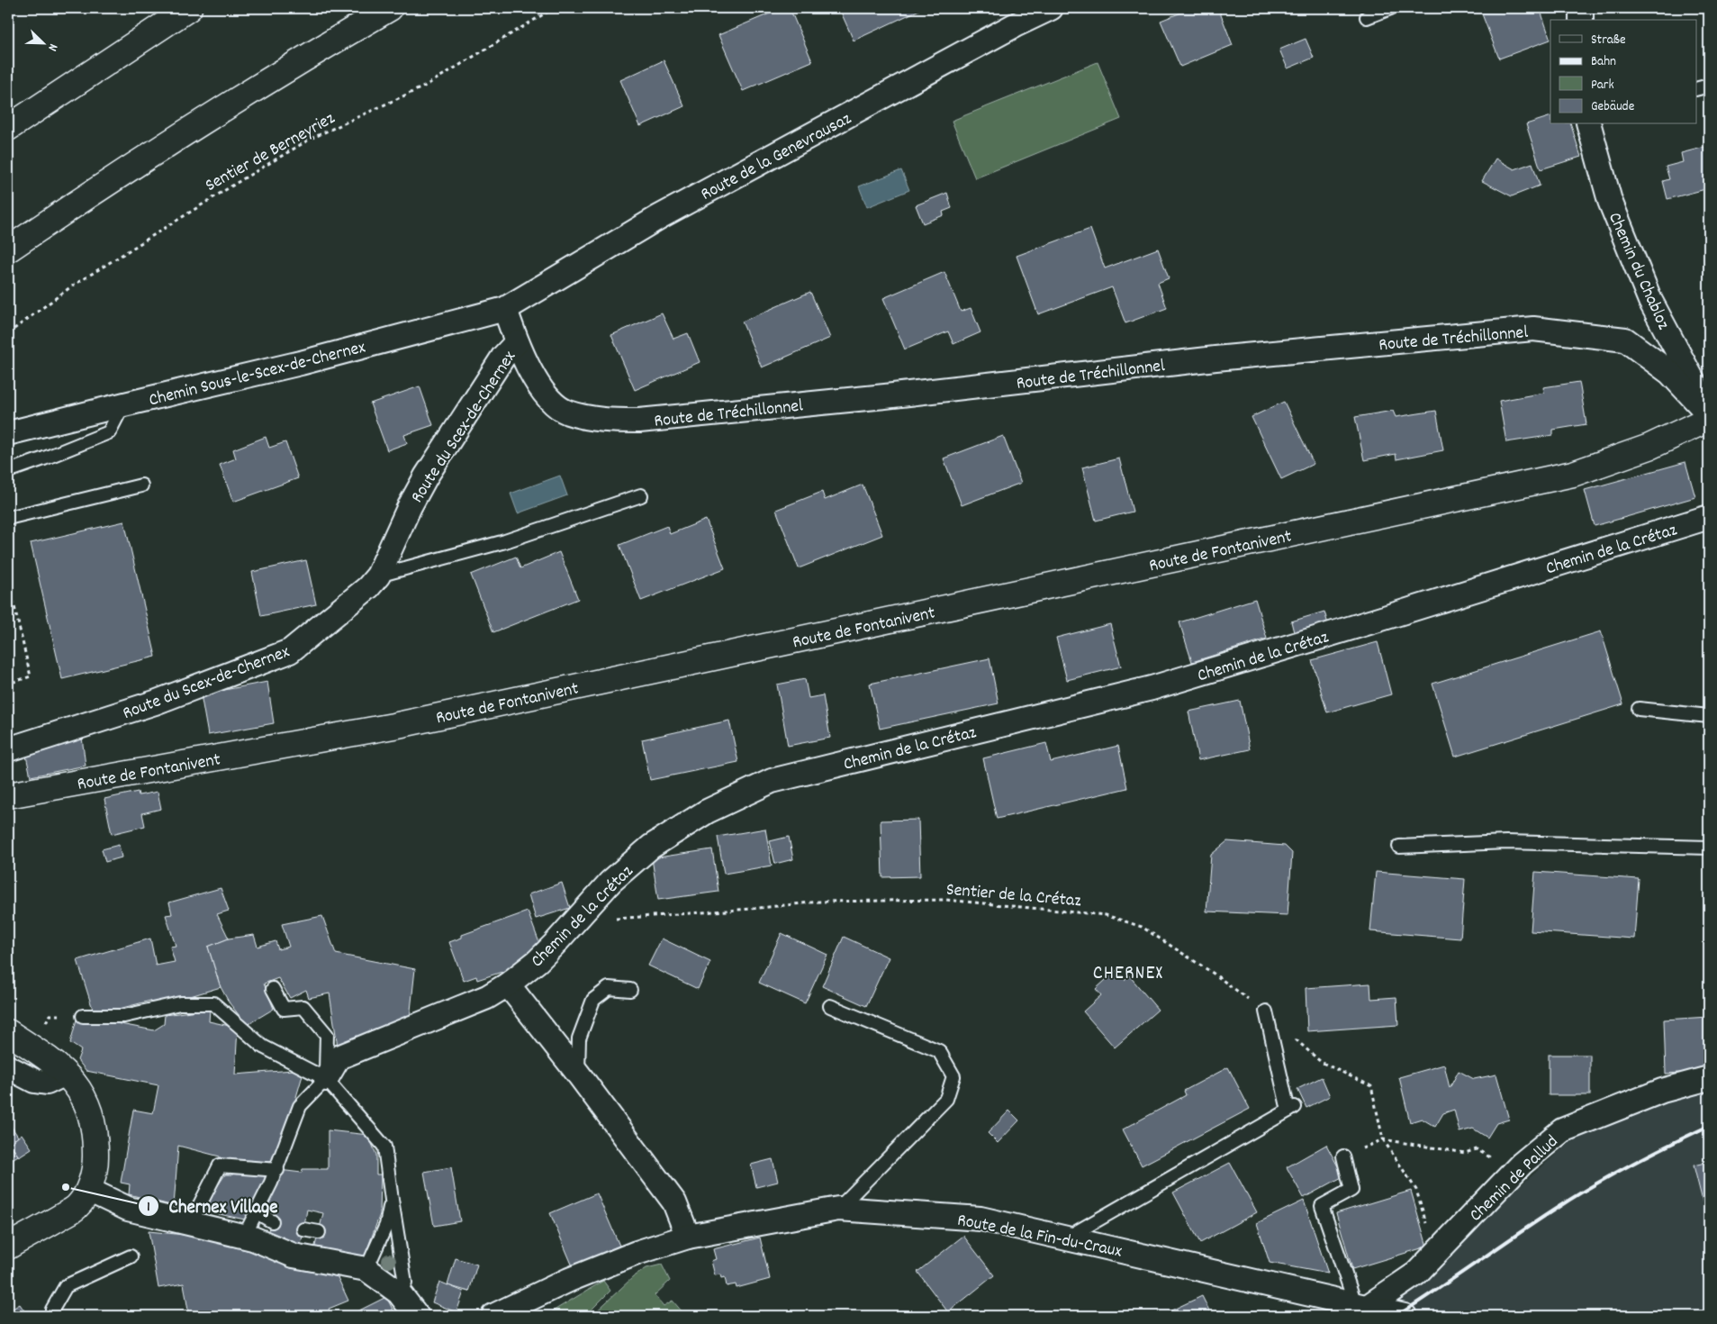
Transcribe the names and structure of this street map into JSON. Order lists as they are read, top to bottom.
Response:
{
  "streets": {
    "main road": ["Route de Fontanivent"],
    "street": [
      "Route de la Genevrausaz",
      "Chemin du Chabloz",
      "Route de Tréchillonnel",
      "Chemin Sous-le-Scex-de-Chernex",
      "Route du Scex-de-Chernex",
      "Chemin de la Crétaz",
      "Chemin de Pallud",
      "Route de la Fin-du-Craux"
    ],
    "path": ["Sentier de Berneyriez", "Sentier de la Crétaz"]
  },
  "crossings": [
    ["Route de la Genevrausaz", "Route de Tréchillonnel"],
    ["Route de la Genevrausaz", "Chemin Sous-le-Scex-de-Chernex"],
    ["Chemin du Chabloz", "Route de Tréchillonnel"],
    ["Route de Tréchillonnel", "Chemin Sous-le-Scex-de-Chernex"],
    ["Route de Tréchillonnel", "Route du Scex-de-Chernex"],
    ["Chemin de Pallud", "Route de la Fin-du-Craux"]
  ],
  "districts": ["CHERNEX"],
  "places": ["Chernex Village"],
  "legend": [
    "Straße",
    "Bahn",
    "Park",
    "Gebäude"
  ],
  "north": "bottom right"
}
